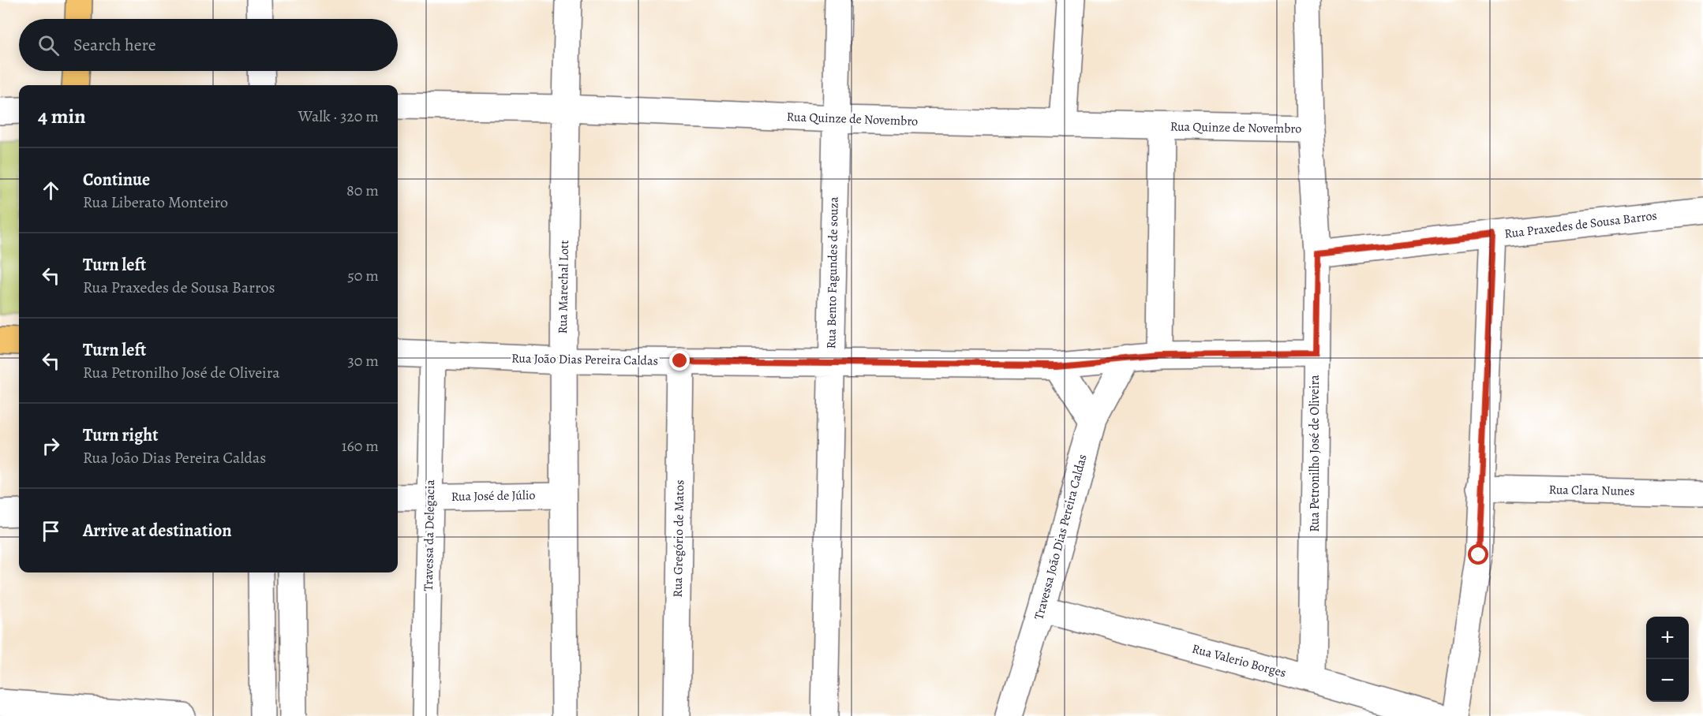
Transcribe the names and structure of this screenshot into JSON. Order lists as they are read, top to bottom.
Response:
{
  "streets": {
    "street": [
      "Rua Quinze de Novembro",
      "Rua Praxedes de Sousa Barros",
      "Rua Bento Fagundes de souza",
      "Rua Marechal Lott",
      "Rua João Dias Pereira Caldas",
      "Rua Petronilho José de Oliveira",
      "Rua Clara Nunes",
      "Rua José de Júlio",
      "Travessa da Delegacia",
      "Travessa João Dias Pereira Caldas",
      "Rua Gregório de Matos",
      "Rua Valerio Borges"
    ]
  },
  "crossings": [
    ["Rua Quinze de Novembro", "Rua Bento Fagundes de souza"],
    ["Rua Quinze de Novembro", "Rua Marechal Lott"],
    ["Rua Quinze de Novembro", "Rua Petronilho José de Oliveira"],
    ["Rua Praxedes de Sousa Barros", "Rua Petronilho José de Oliveira"],
    ["Rua Bento Fagundes de souza", "Rua João Dias Pereira Caldas"],
    ["Rua Marechal Lott", "Rua João Dias Pereira Caldas"],
    ["Rua Marechal Lott", "Rua José de Júlio"],
    ["Rua João Dias Pereira Caldas", "Rua Petronilho José de Oliveira"],
    ["Rua João Dias Pereira Caldas", "Travessa da Delegacia"],
    ["Rua João Dias Pereira Caldas", "Travessa João Dias Pereira Caldas"],
    ["Rua João Dias Pereira Caldas", "Rua Gregório de Matos"],
    ["Rua Petronilho José de Oliveira", "Rua Valerio Borges"],
    ["Rua José de Júlio", "Travessa da Delegacia"],
    ["Travessa João Dias Pereira Caldas", "Rua Valerio Borges"]
  ],
  "page": {
    "search": "Search here",
    "heading": ["4 min", "Walk · 320 m"],
    "list": [
      ["Continue", "Rua Liberato Monteiro", "80 m"],
      ["Turn left", "Rua Praxedes de Sousa Barros", "50 m"],
      ["Turn left", "Rua Petronilho José de Oliveira", "30 m"],
      ["Turn right", "Rua João Dias Pereira Caldas", "160 m"],
      "Arrive at destination"
    ],
    "map_buttons": ["+", "−"]
  }
}
